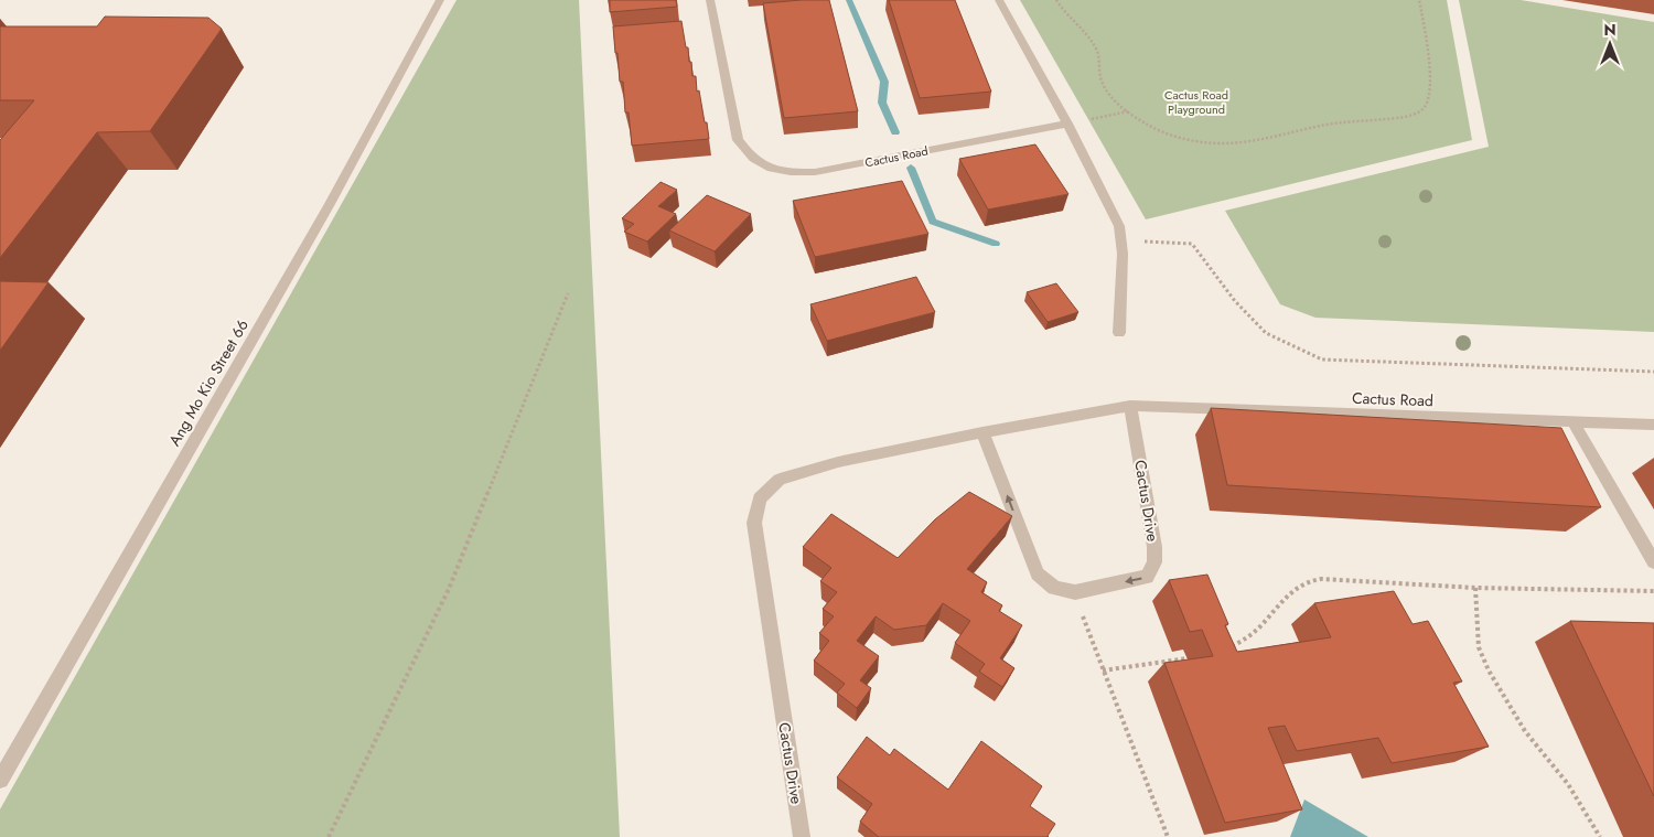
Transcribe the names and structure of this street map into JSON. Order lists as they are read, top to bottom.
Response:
{
  "streets": {
    "street": ["Cactus Road", "Ang Mo Kio Street 66", "Cactus Drive"]
  },
  "crossings": [
    ["Cactus Road", "Cactus Drive"]
  ],
  "parks": ["Cactus Road Playground"],
  "north": "top"
}
